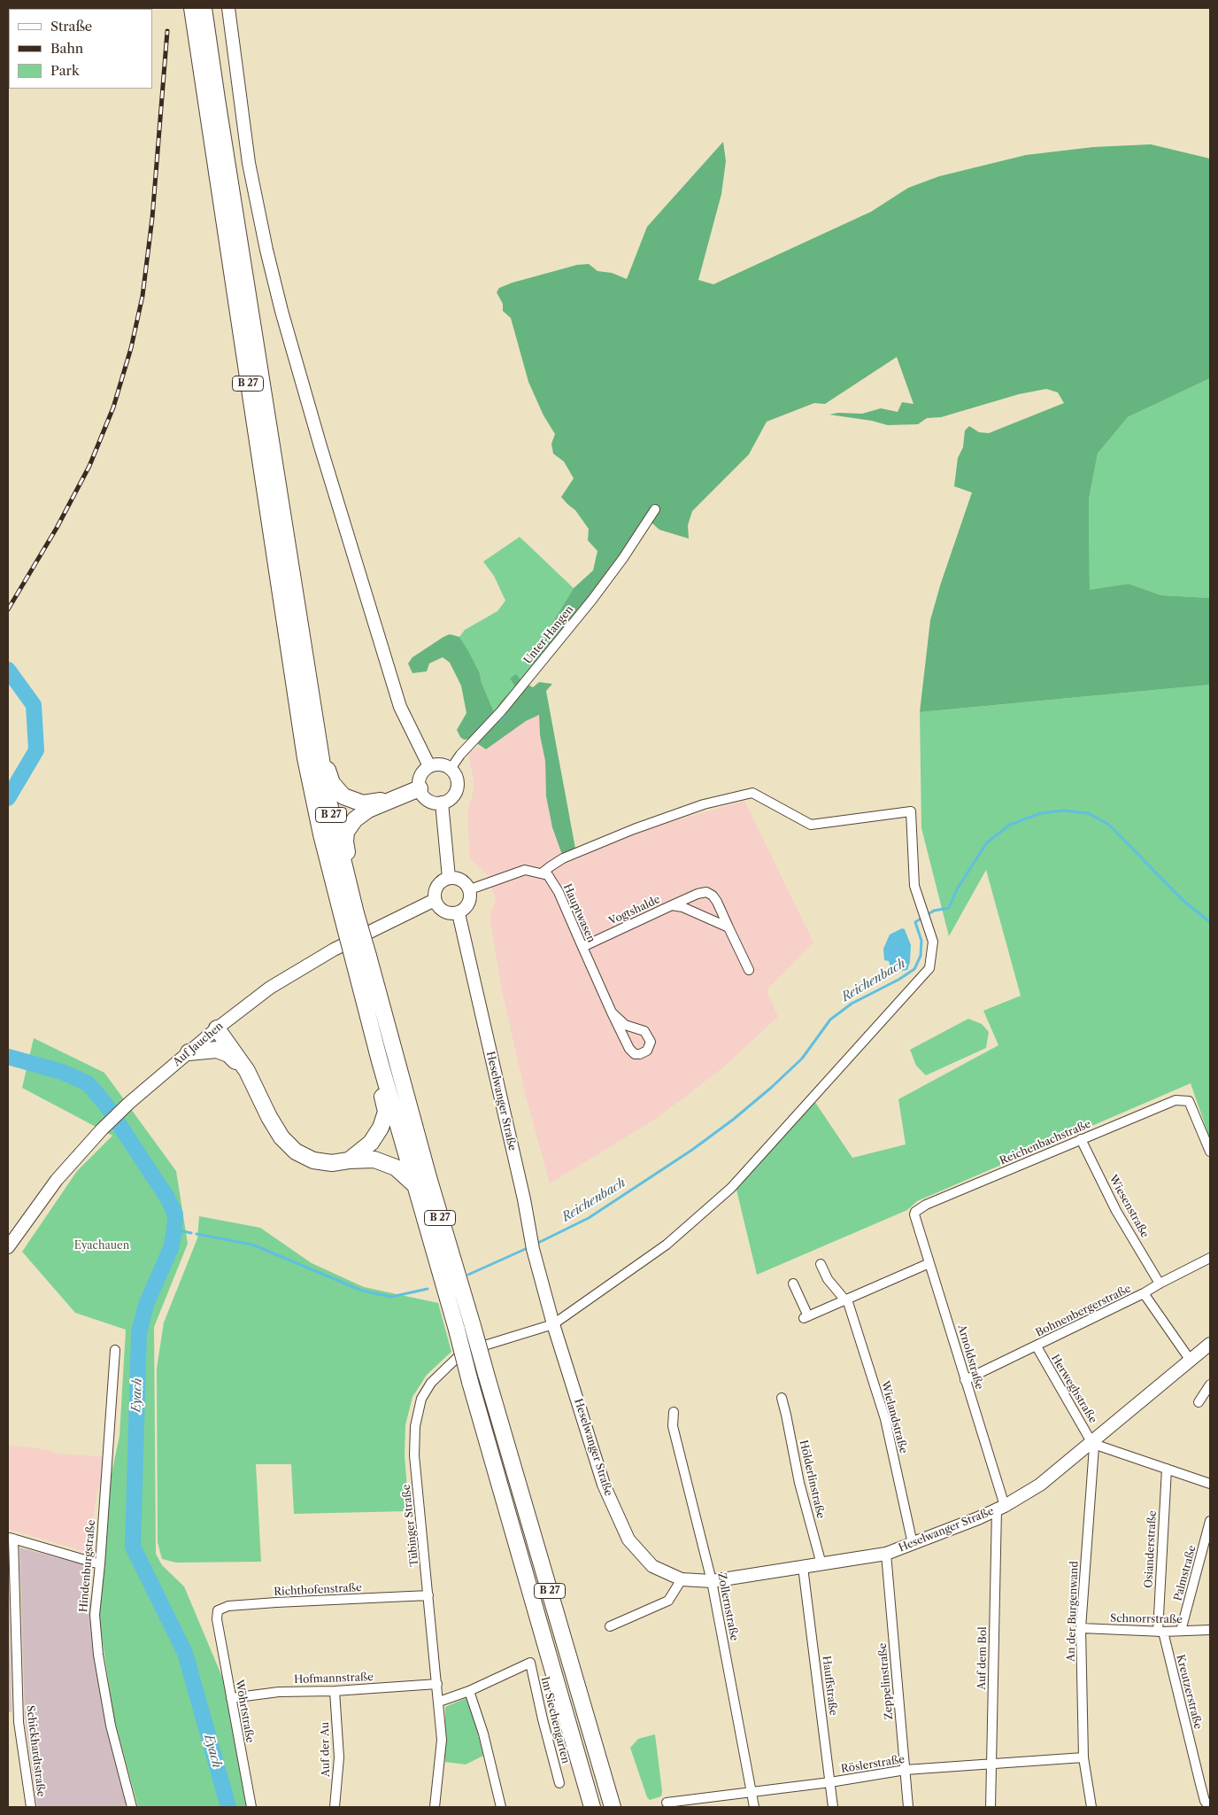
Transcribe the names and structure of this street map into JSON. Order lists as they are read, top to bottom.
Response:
{
  "streets": {
    "highway": ["B 27"],
    "street": [
      "Unter Hangen",
      "Vogtshalde",
      "Hauptwasen",
      "Auf Jauchen",
      "Heselwanger Straße",
      "Reichenbachstraße",
      "Wiesenstraße",
      "Bohnenbergerstraße",
      "Arnoldstraße",
      "Herweghstraße",
      "Wielandstraße",
      "Hölderlinstraße",
      "Tübinger Straße",
      "Osianderstraße",
      "Hindenburgstraße",
      "Palmstraße",
      "Richthofenstraße",
      "Zollernstraße",
      "An der Burgenwand",
      "Schnorrstraße",
      "Auf dem Bol",
      "Hofmannstraße",
      "Zeppelinstraße",
      "Hauffstraße",
      "Kreutzerstraße",
      "Wöhrtstraße",
      "Im Siechengarten",
      "Auf der Au",
      "Schickhardtstraße",
      "Röslerstraße"
    ]
  },
  "crossings": [
    ["Vogtshalde", "Hauptwasen"],
    ["Hauptwasen", "Tübinger Straße"],
    ["Auf Jauchen", "Heselwanger Straße"],
    ["Heselwanger Straße", "Arnoldstraße"],
    ["Heselwanger Straße", "Herweghstraße"],
    ["Heselwanger Straße", "Wielandstraße"],
    ["Heselwanger Straße", "Hölderlinstraße"],
    ["Heselwanger Straße", "Tübinger Straße"],
    ["Heselwanger Straße", "Zollernstraße"],
    ["Heselwanger Straße", "An der Burgenwand"],
    ["Heselwanger Straße", "Auf dem Bol"],
    ["Heselwanger Straße", "Zeppelinstraße"],
    ["Heselwanger Straße", "Hauffstraße"],
    ["Reichenbachstraße", "Wiesenstraße"],
    ["Reichenbachstraße", "Arnoldstraße"],
    ["Wiesenstraße", "Bohnenbergerstraße"],
    ["Bohnenbergerstraße", "Arnoldstraße"],
    ["Bohnenbergerstraße", "Herweghstraße"],
    ["Arnoldstraße", "Auf dem Bol"],
    ["Herweghstraße", "An der Burgenwand"],
    ["Tübinger Straße", "Richthofenstraße"],
    ["Tübinger Straße", "Hofmannstraße"],
    ["Osianderstraße", "Schnorrstraße"],
    ["Osianderstraße", "Kreutzerstraße"],
    ["Palmstraße", "Schnorrstraße"],
    ["Richthofenstraße", "Wöhrtstraße"],
    ["Zollernstraße", "Röslerstraße"],
    ["An der Burgenwand", "Schnorrstraße"],
    ["An der Burgenwand", "Röslerstraße"],
    ["Schnorrstraße", "Kreutzerstraße"],
    ["Auf dem Bol", "Röslerstraße"],
    ["Hofmannstraße", "Wöhrtstraße"],
    ["Hofmannstraße", "Auf der Au"],
    ["Zeppelinstraße", "Röslerstraße"],
    ["Hauffstraße", "Röslerstraße"]
  ],
  "water": ["Reichenbach", "Eyach"],
  "parks": ["Eyachauen"],
  "legend": ["Straße", "Bahn", "Park"]
}
